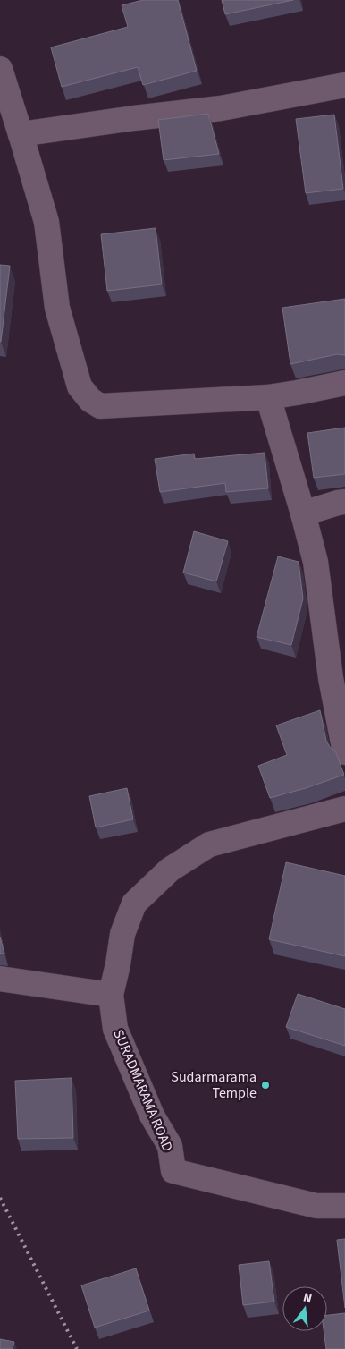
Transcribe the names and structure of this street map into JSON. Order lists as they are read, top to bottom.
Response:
{
  "streets": {
    "street": ["SURADMARAMA ROAD"]
  },
  "places": ["Sudarmarama Temple"],
  "north": "top"
}
